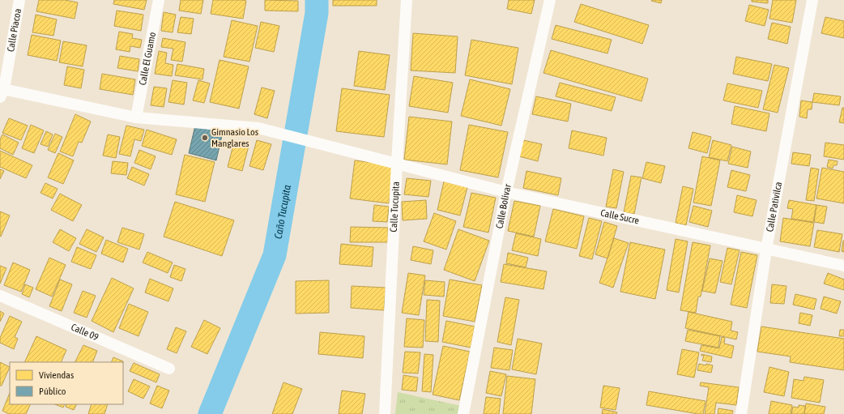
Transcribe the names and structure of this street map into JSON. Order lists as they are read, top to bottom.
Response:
{
  "streets": {
    "street": [
      "Calle Piacoa",
      "Calle El Guamo",
      "Calle Tucupita",
      "Calle Bolívar",
      "Calle Pativilca",
      "Calle Sucre",
      "Calle 09"
    ]
  },
  "crossings": [
    ["Calle Piacoa", "Calle Sucre"],
    ["Calle El Guamo", "Calle Sucre"],
    ["Calle Tucupita", "Calle Sucre"],
    ["Calle Bolívar", "Calle Sucre"],
    ["Calle Pativilca", "Calle Sucre"]
  ],
  "water": ["Caño Tucupita"],
  "places": ["Gimnasio Los Manglares"],
  "legend": ["Viviendas", "Público"]
}
